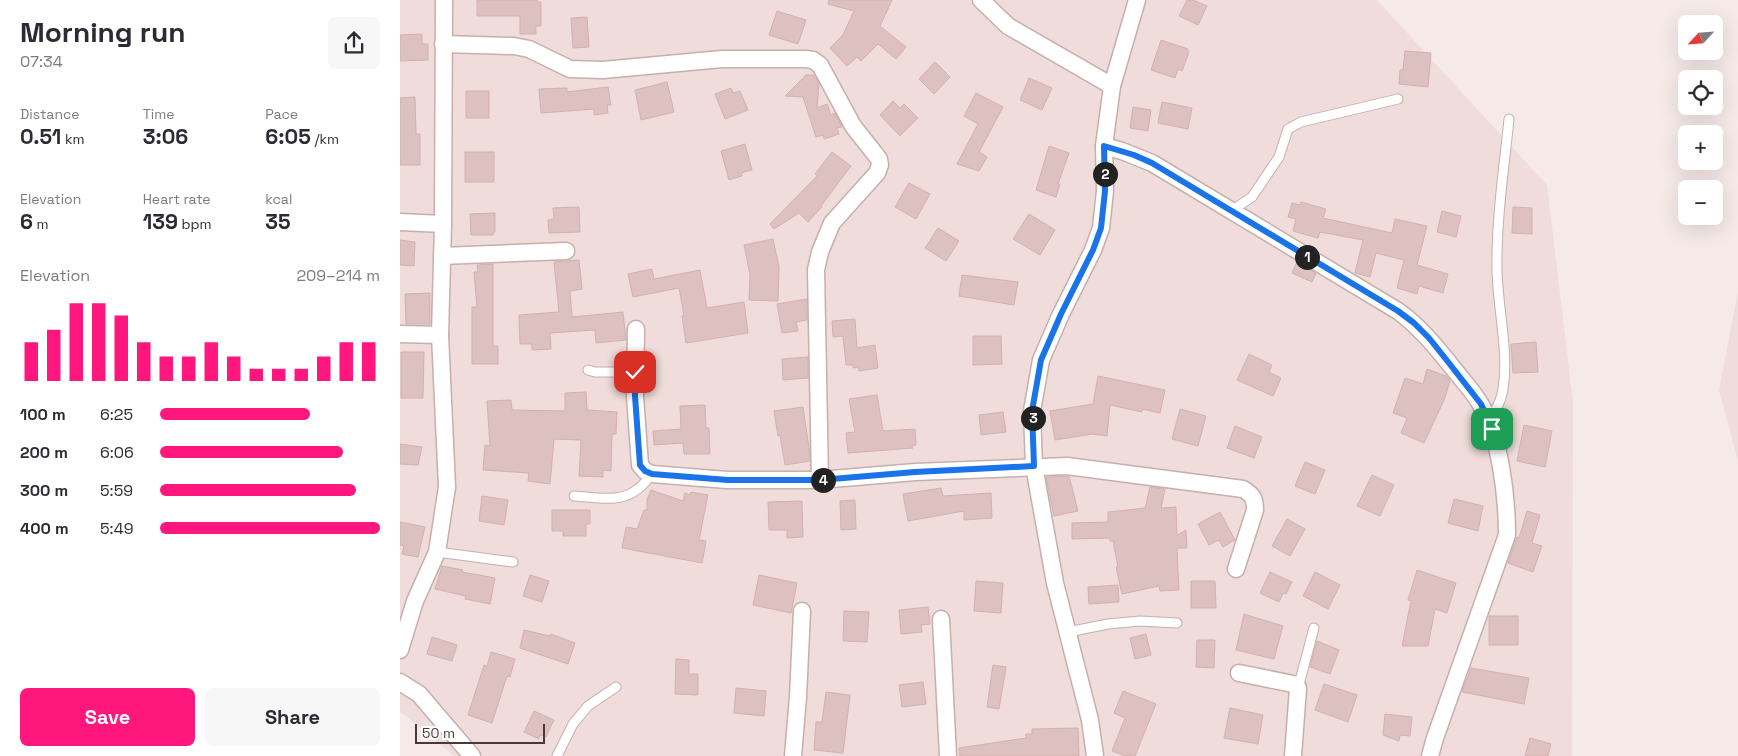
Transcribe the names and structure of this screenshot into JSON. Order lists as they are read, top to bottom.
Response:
{
  "scale_bar": "50 m",
  "north": "bottom left",
  "page": {
    "heading": ["Morning run", "07:34"],
    "map_buttons": ["+", "−"],
    "stats": [
      ["Distance", "0.51 km"],
      ["Time", "3:06"],
      ["Pace", "6:05 /km"],
      ["Elevation", "6 m"],
      ["Heart rate", "139 bpm"],
      ["kcal", "35"]
    ],
    "pins": [
      "2",
      "1",
      "3",
      "4"
    ],
    "chart": ["Elevation", "209–214 m"],
    "list": [
      {
        "name": "100 m",
        "note": "6:25"
      },
      {
        "name": "200 m",
        "note": "6:06"
      },
      {
        "name": "300 m",
        "note": "5:59"
      },
      {
        "name": "400 m",
        "note": "5:49"
      }
    ],
    "buttons": ["Save", "Share"],
    "scale": "50 m"
  }
}
